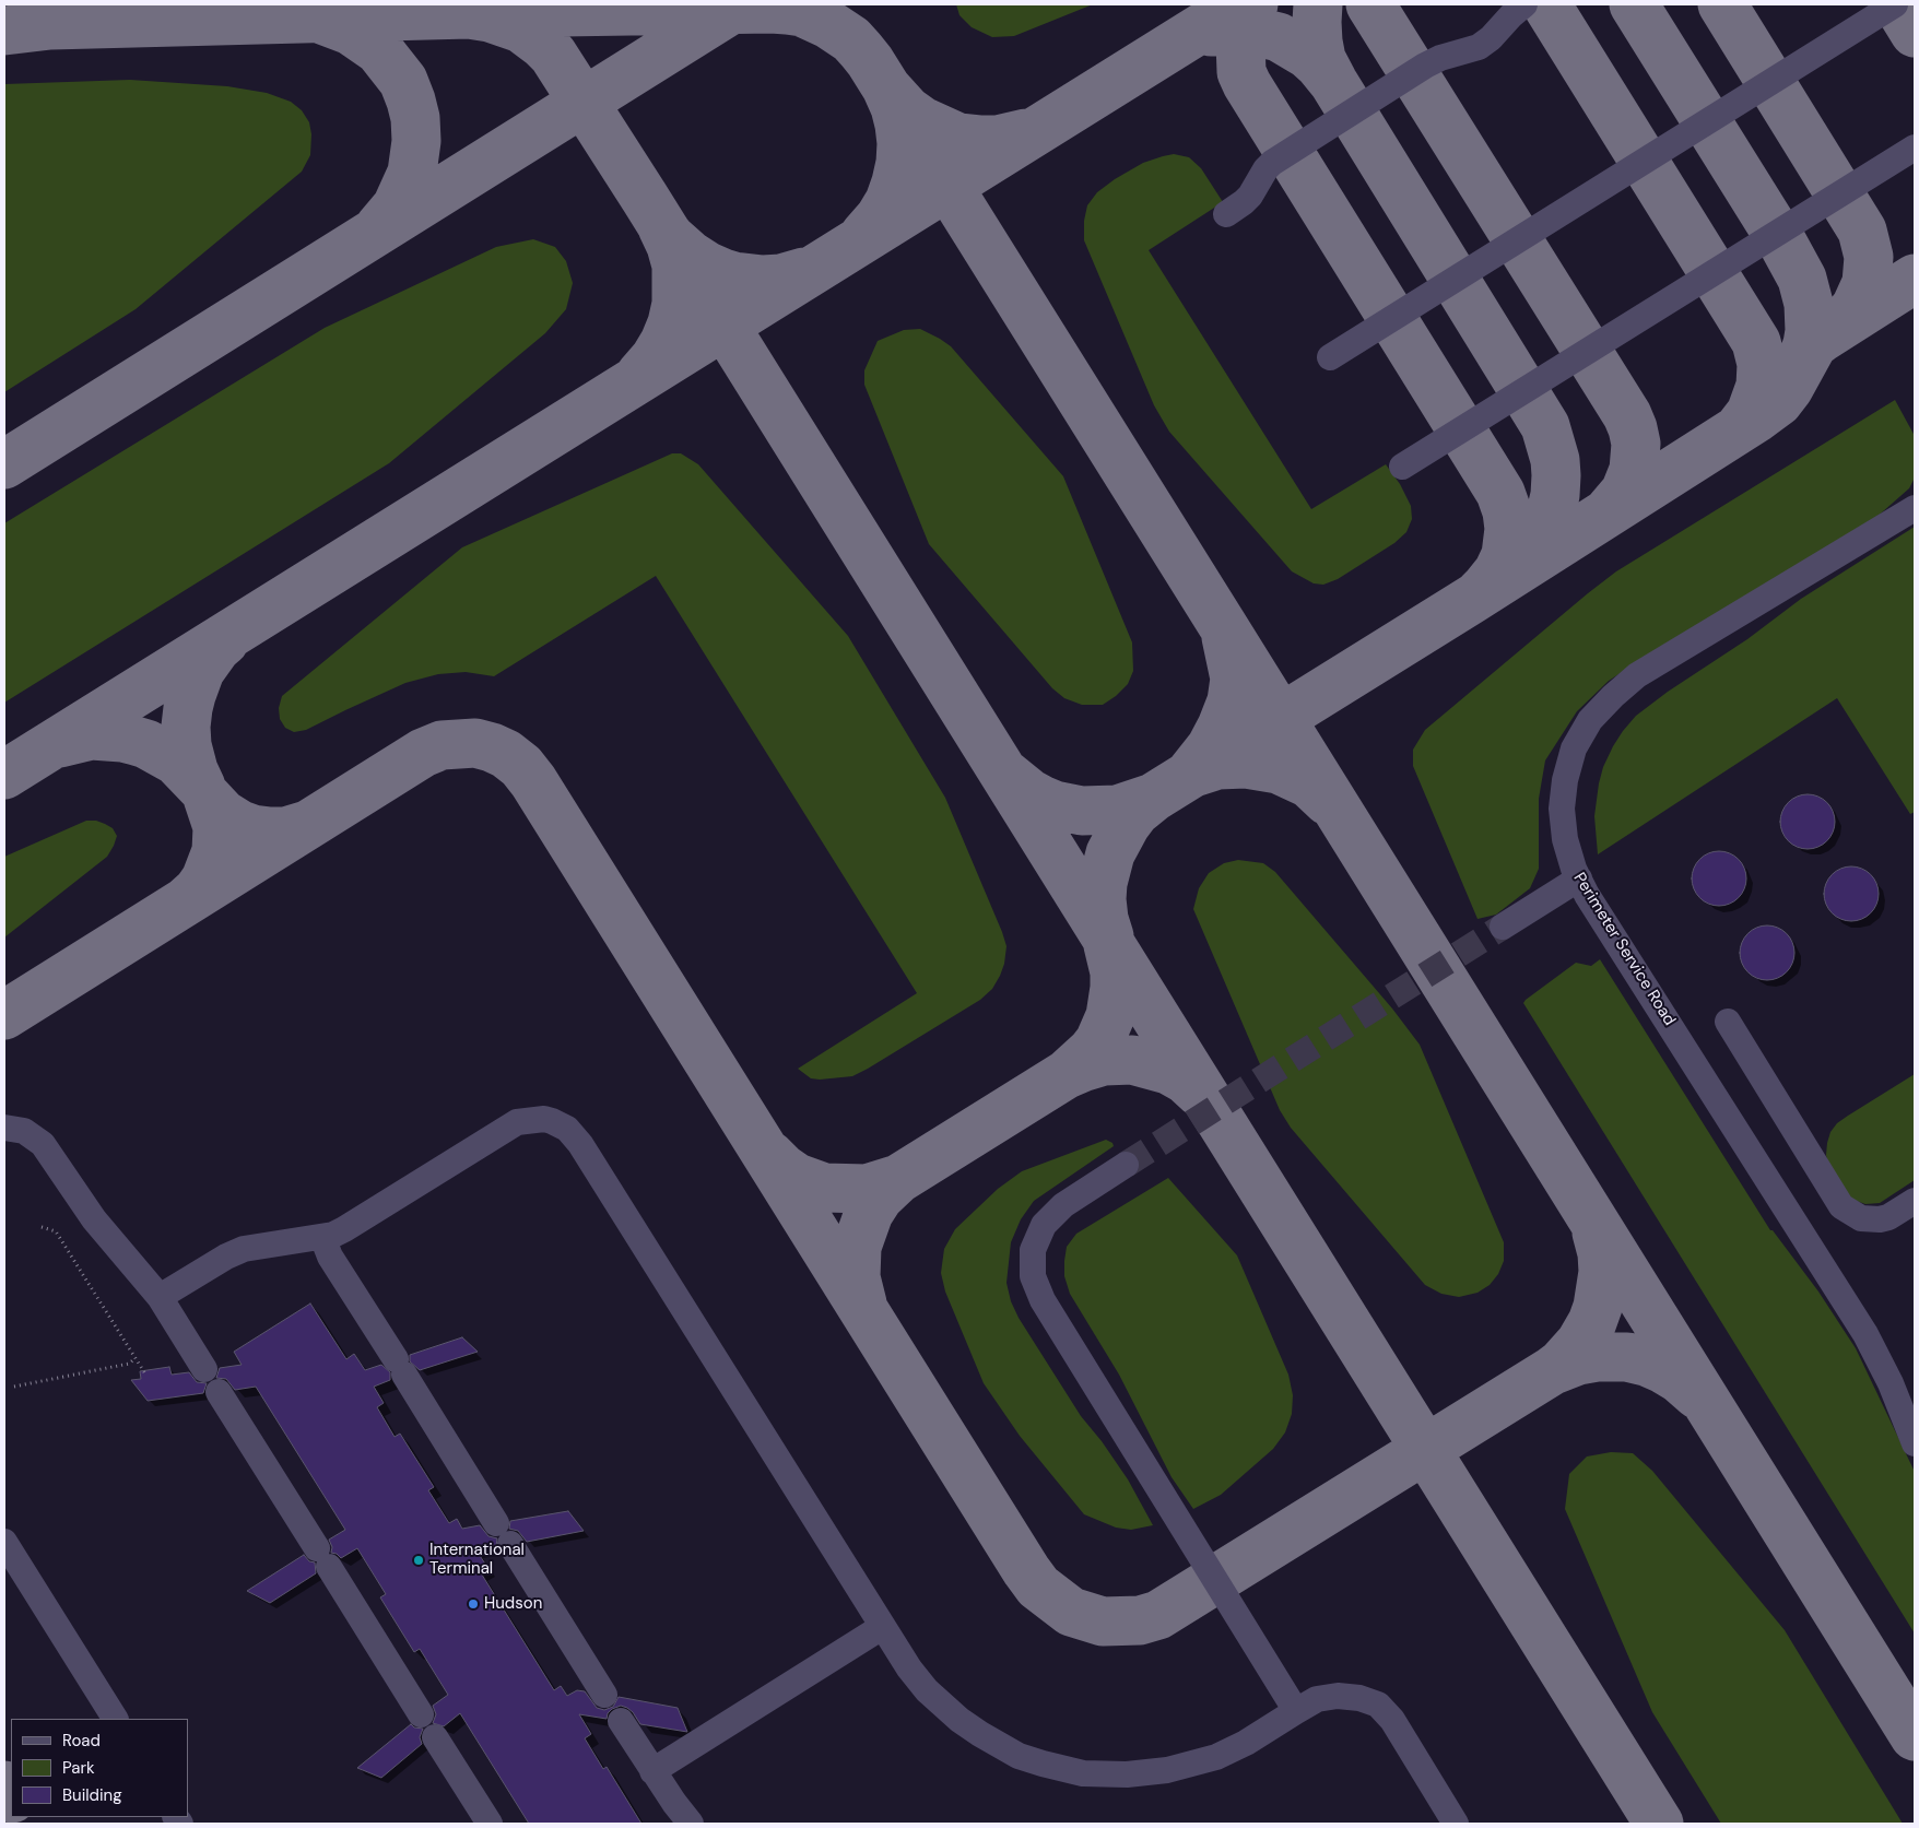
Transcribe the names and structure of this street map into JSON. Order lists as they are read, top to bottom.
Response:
{
  "streets": {
    "street": ["Perimeter Service Road"]
  },
  "places": ["International Terminal", "Hudson"],
  "legend": ["Road", "Park", "Building"]
}
